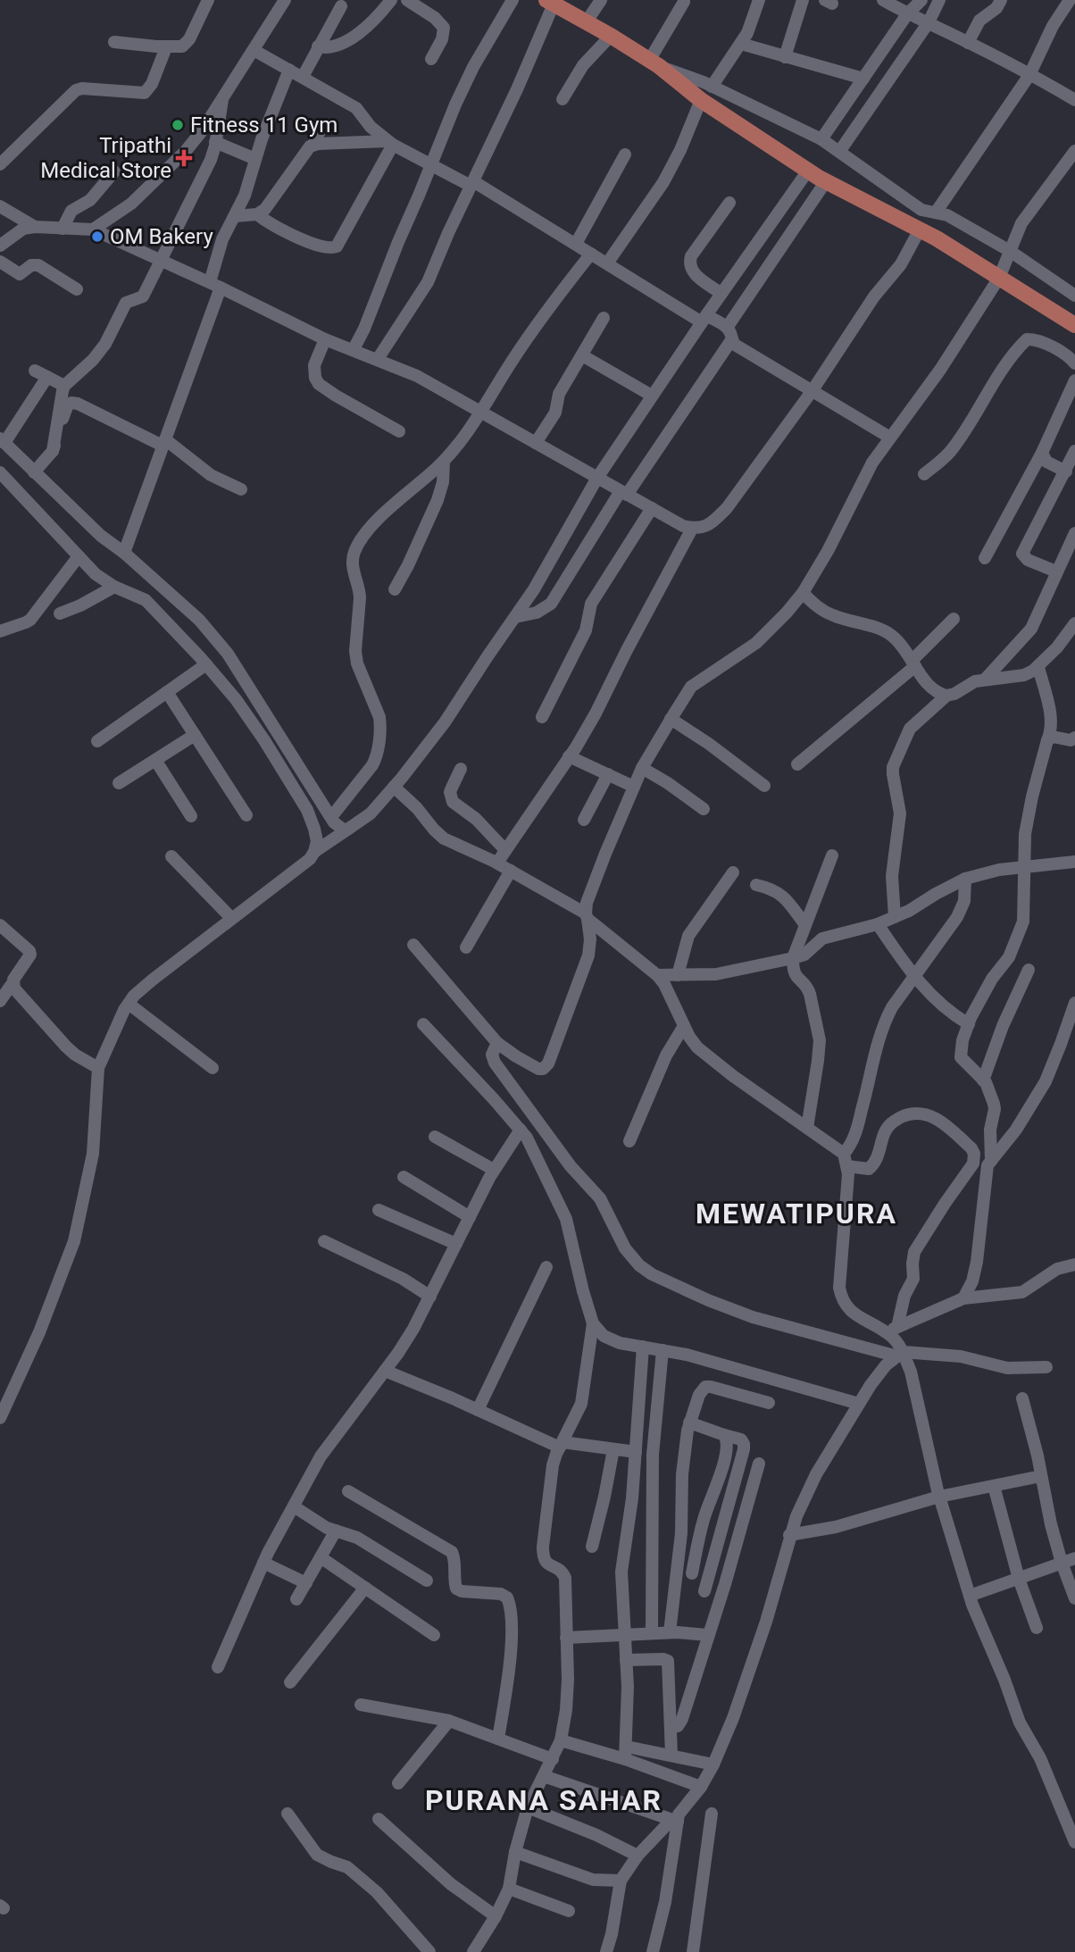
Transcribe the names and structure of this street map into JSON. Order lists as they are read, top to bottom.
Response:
{
  "districts": ["MEWATIPURA", "PURANA SAHAR"],
  "places": {
    "other": ["Fitness 11 Gym", "OM Bakery"],
    "health": ["Tripathi Medical Store"]
  }
}
